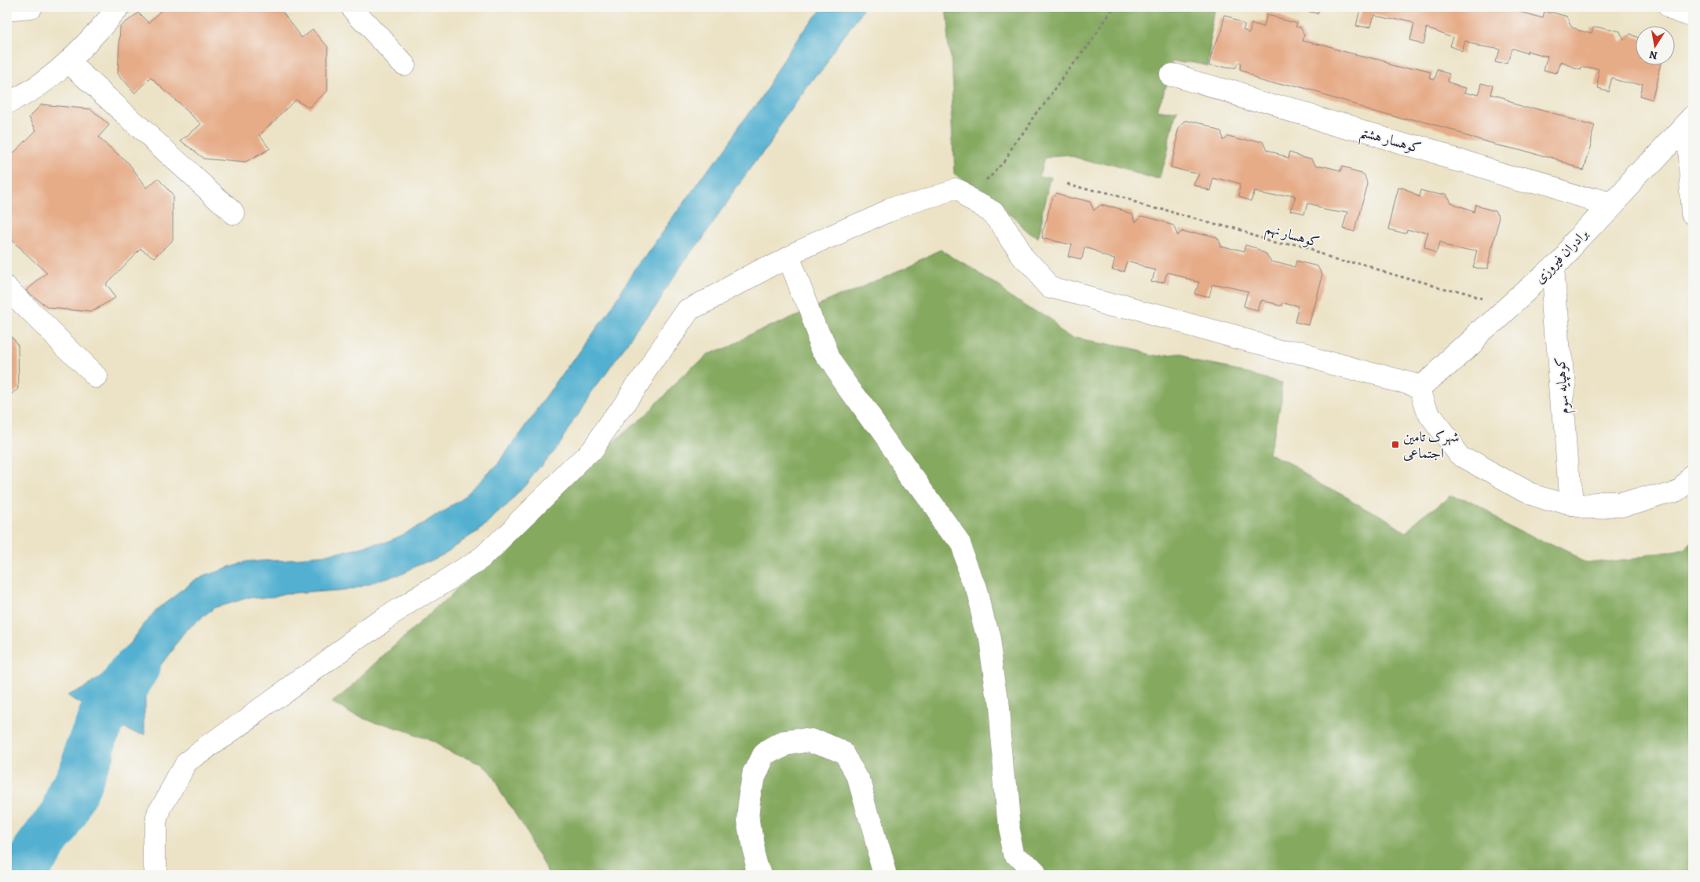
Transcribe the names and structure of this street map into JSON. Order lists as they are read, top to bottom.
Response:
{
  "streets": {
    "street": ["کوهسار هشتم", "برادران فیروزی", "کوهپایه سوم"],
    "path": ["کوهسار نهم"]
  },
  "crossings": [
    ["کوهسار هشتم", "برادران فیروزی"],
    ["کوهسار نهم", "برادران فیروزی"],
    ["برادران فیروزی", "کوهپایه سوم"]
  ],
  "places": {
    "transit": ["شهرک تامین اجتماعی"]
  },
  "north": "bottom"
}
